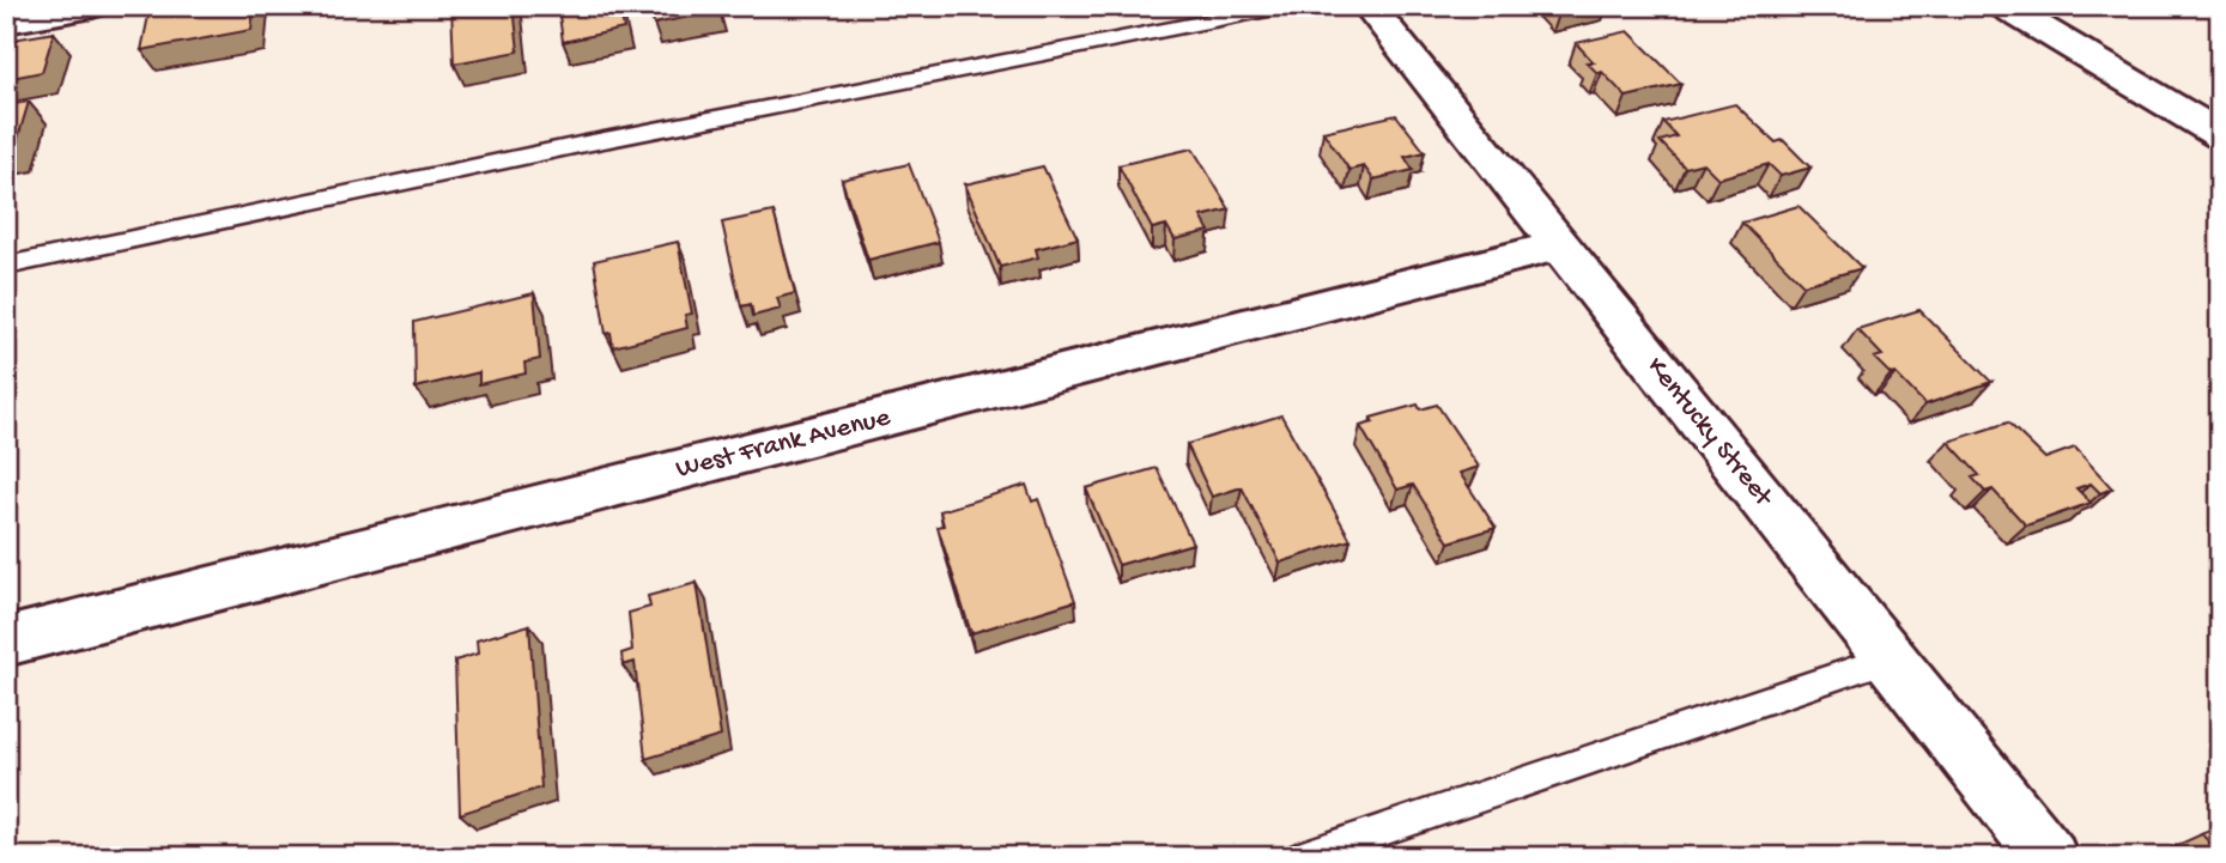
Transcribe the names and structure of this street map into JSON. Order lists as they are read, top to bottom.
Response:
{
  "streets": {
    "street": ["Kentucky Street", "West Frank Avenue"]
  },
  "crossings": [
    ["Kentucky Street", "West Frank Avenue"]
  ]
}
